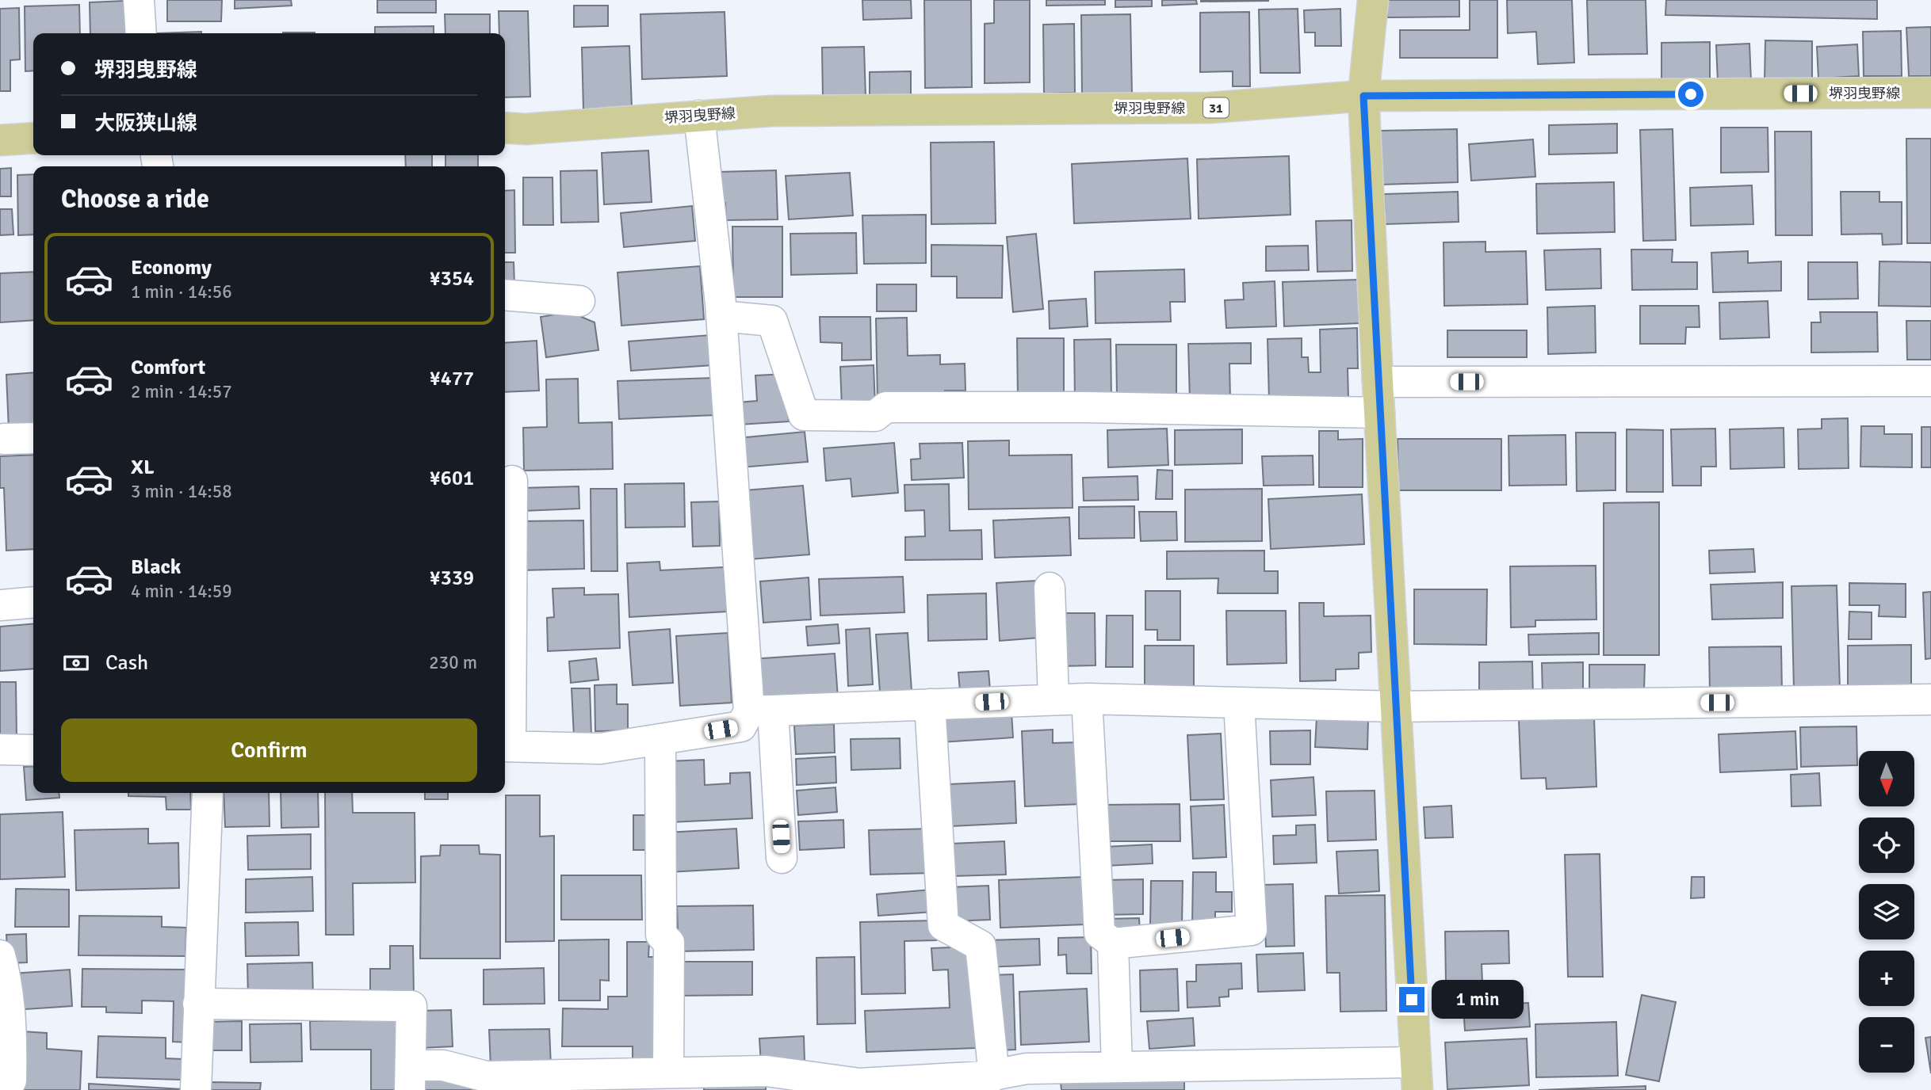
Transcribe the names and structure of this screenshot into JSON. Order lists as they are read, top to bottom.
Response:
{
  "streets": {
    "main road": ["堺羽曳野線", "31"]
  },
  "north": "bottom",
  "page": {
    "banner": ["堺羽曳野線", "大阪狭山線"],
    "heading": "Choose a ride",
    "list": [
      {
        "name": "Economy",
        "note": "1 min · 14:56",
        "value": "¥354"
      },
      {
        "name": "Comfort",
        "note": "2 min · 14:57",
        "value": "¥477"
      },
      {
        "name": "XL",
        "note": "3 min · 14:58",
        "value": "¥601"
      },
      {
        "name": "Black",
        "note": "4 min · 14:59",
        "value": "¥339"
      }
    ],
    "pay": ["Cash", "230 m"],
    "buttons": "Confirm",
    "map_buttons": ["+", "−"],
    "bubble": "1 min"
  }
}
